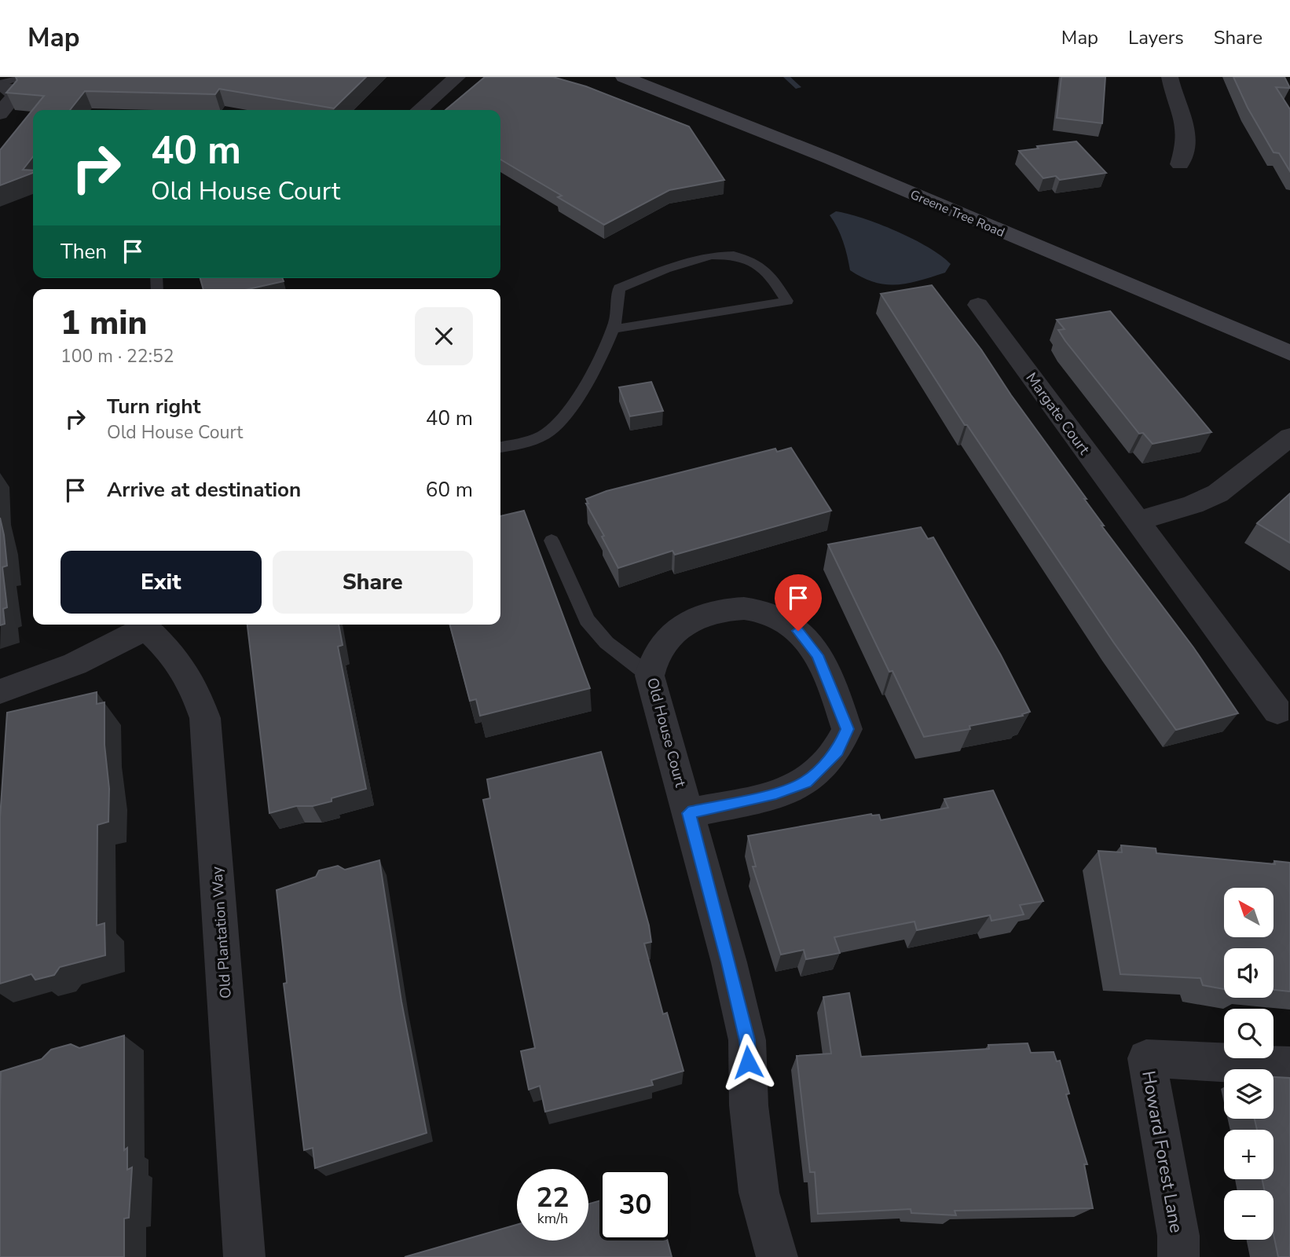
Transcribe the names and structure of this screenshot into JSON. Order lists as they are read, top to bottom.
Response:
{
  "streets": {
    "street": [
      "Greene Tree Road",
      "Margate Court",
      "Old House Court",
      "Old Plantation Way",
      "Howard Forest Lane"
    ]
  },
  "north": "top left",
  "page": {
    "header": "Map",
    "nav": ["Map", "Layers", "Share"],
    "turn": ["40 m", "Old House Court"],
    "then": "Then",
    "heading": ["1 min", "100 m · 22:52"],
    "list": [
      {
        "name": "Turn right",
        "note": "Old House Court",
        "value": "40 m"
      },
      {
        "name": "Arrive at destination",
        "value": "60 m"
      }
    ],
    "buttons": ["Exit", "Share"],
    "map_buttons": ["+", "−"],
    "speed": "22 km/h",
    "limit": "30"
  }
}
